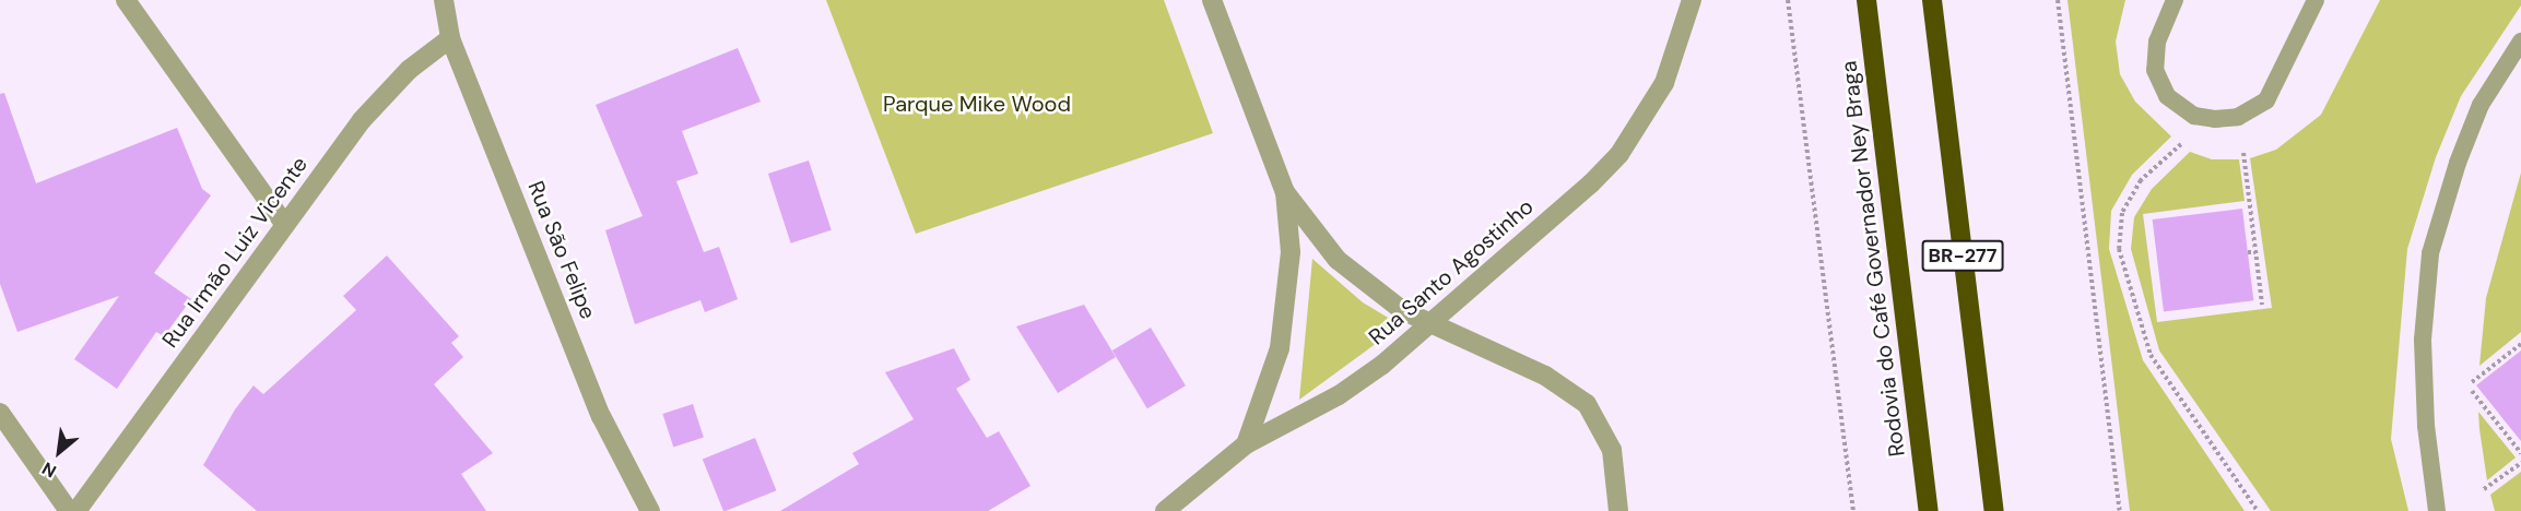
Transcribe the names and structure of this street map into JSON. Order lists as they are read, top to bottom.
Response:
{
  "streets": {
    "highway": ["BR-277", "Rodovia do Café Governador Ney Braga"],
    "street": ["Rua São Felipe", "Rua Irmão Luiz Vicente", "Rua Santo Agostinho"]
  },
  "crossings": [
    ["Rua São Felipe", "Rua Irmão Luiz Vicente"]
  ],
  "parks": ["Parque Mike Wood"],
  "north": "bottom left"
}
